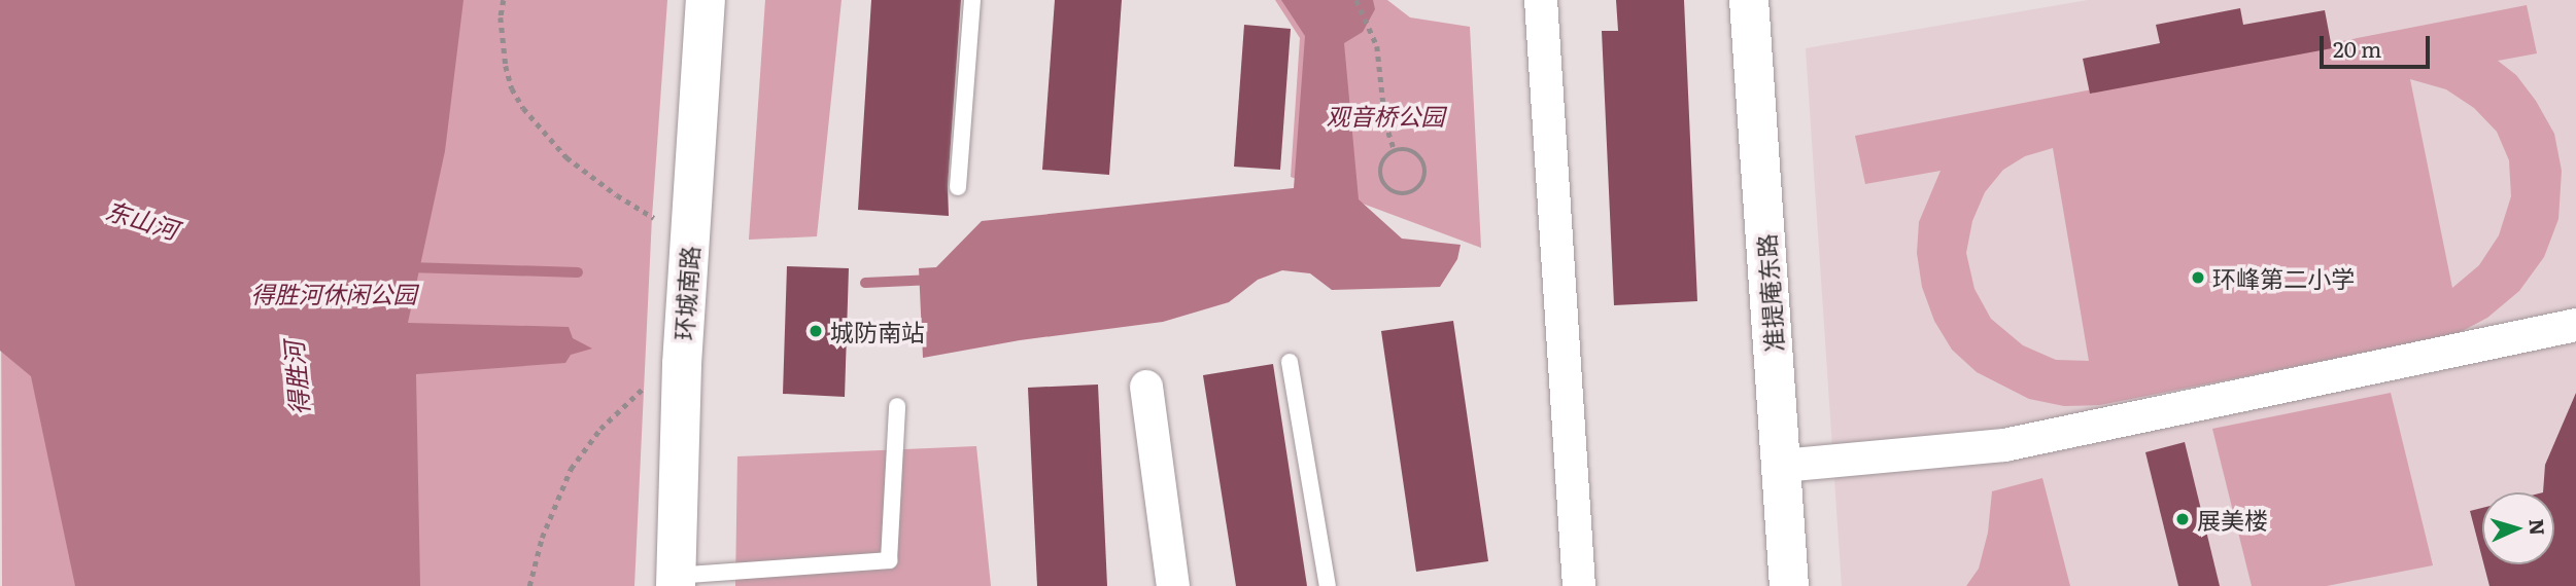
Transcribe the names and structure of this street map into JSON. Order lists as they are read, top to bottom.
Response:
{
  "streets": {
    "main road": ["环城南路", "准提庵东路"]
  },
  "water": ["东山河", "得胜河"],
  "parks": ["观音桥公园", "得胜河休闲公园"],
  "places": ["环峰第二小学", "城防南站", "展美楼"],
  "scale_bar": "20 m",
  "north": "right"
}
